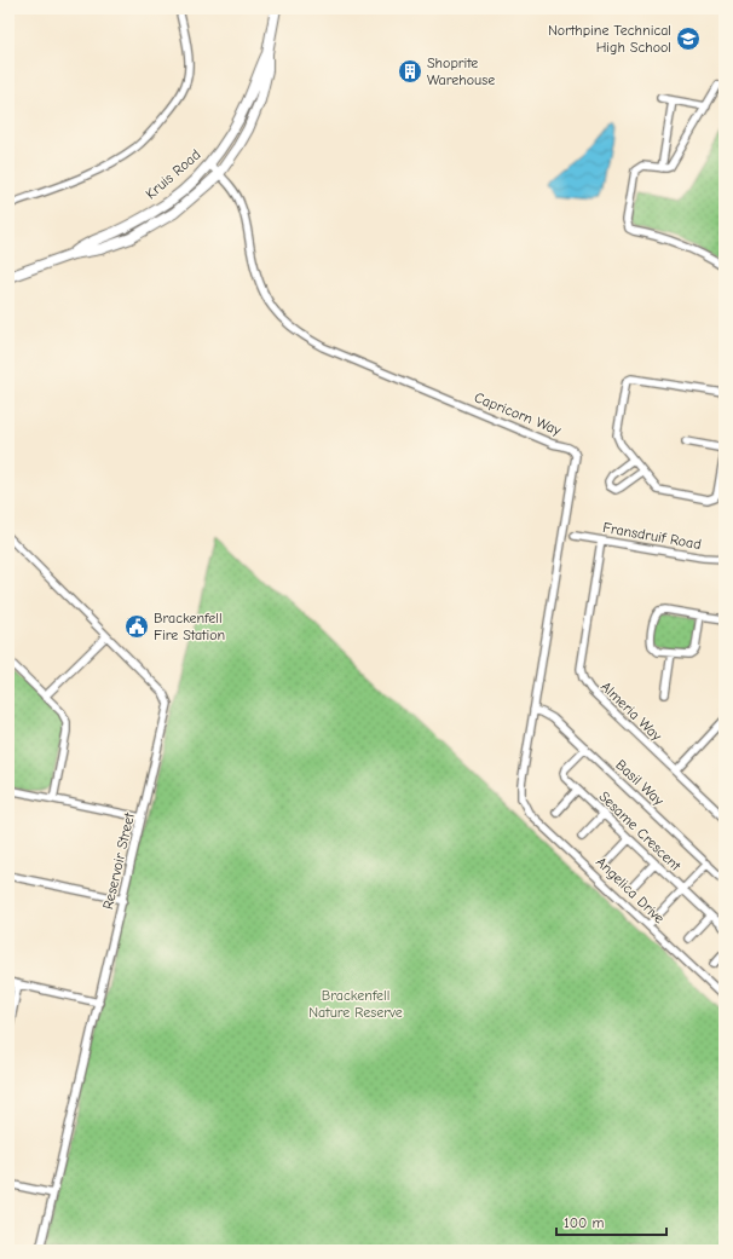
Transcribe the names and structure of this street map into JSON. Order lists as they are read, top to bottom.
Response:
{
  "streets": {
    "street": [
      "Kruis Road",
      "Capricorn Way",
      "Fransdruif Road",
      "Almeria Way",
      "Basil Way",
      "Sesame Crescent",
      "Reservoir Street",
      "Angelica Drive"
    ]
  },
  "crossings": [
    ["Kruis Road", "Capricorn Way"],
    ["Capricorn Way", "Basil Way"],
    ["Capricorn Way", "Angelica Drive"],
    ["Fransdruif Road", "Almeria Way"],
    ["Basil Way", "Sesame Crescent"]
  ],
  "parks": ["Brackenfell Nature Reserve"],
  "places": {
    "school or university": ["Northpine Technical High School"],
    "building": ["Shoprite Warehouse"],
    "public building": ["Brackenfell Fire Station"]
  },
  "scale_bar": "100 m"
}
